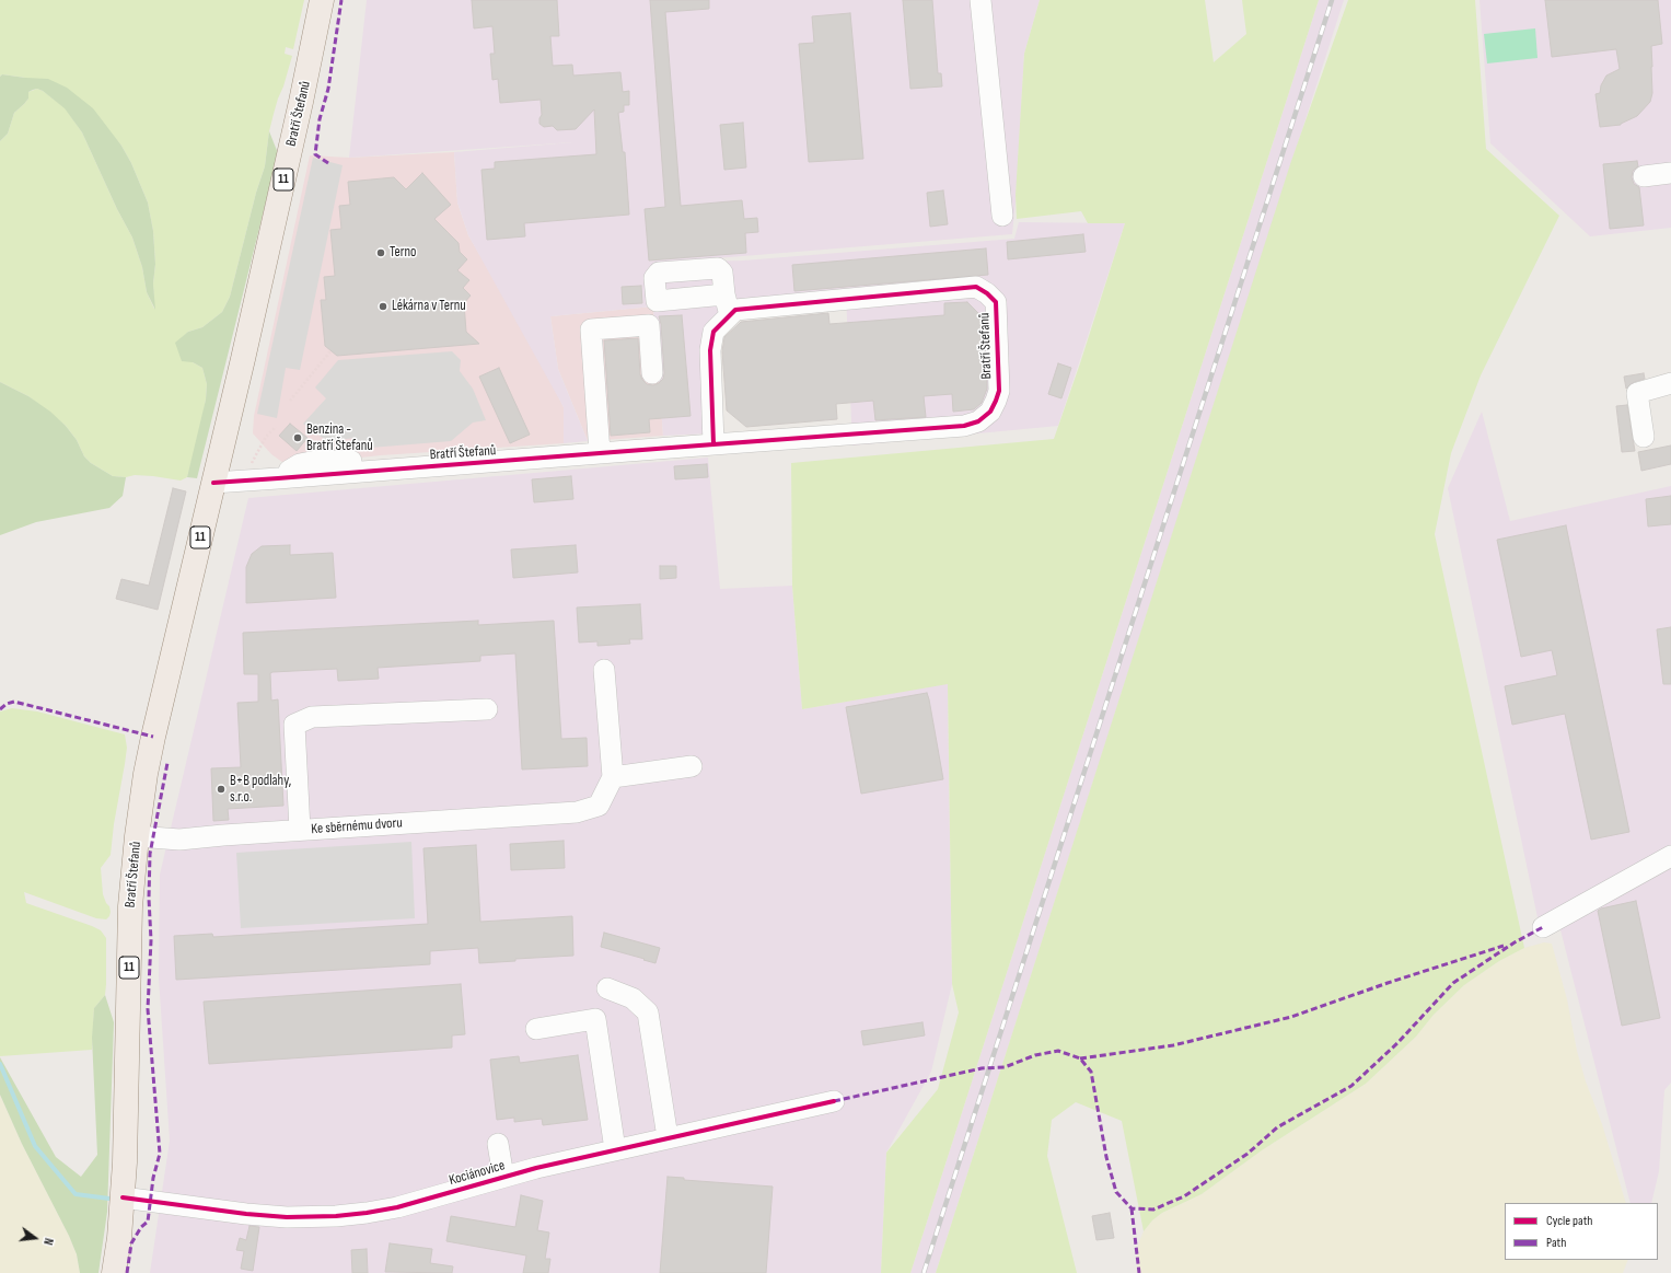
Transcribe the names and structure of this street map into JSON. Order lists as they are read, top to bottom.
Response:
{
  "streets": {
    "main road": ["Bratří Štefanů", "11"],
    "street": ["Ke sběrnému dvoru", "Kociánovice"]
  },
  "crossings": [
    ["Bratří Štefanů", "Ke sběrnému dvoru"],
    ["Bratří Štefanů", "Kociánovice"]
  ],
  "places": [
    "Terno",
    "Lékárna v Ternu",
    "Benzina - Bratří Štefanů",
    "B+B podlahy, s.r.o."
  ],
  "legend": ["Cycle path", "Path"],
  "north": "right"
}
